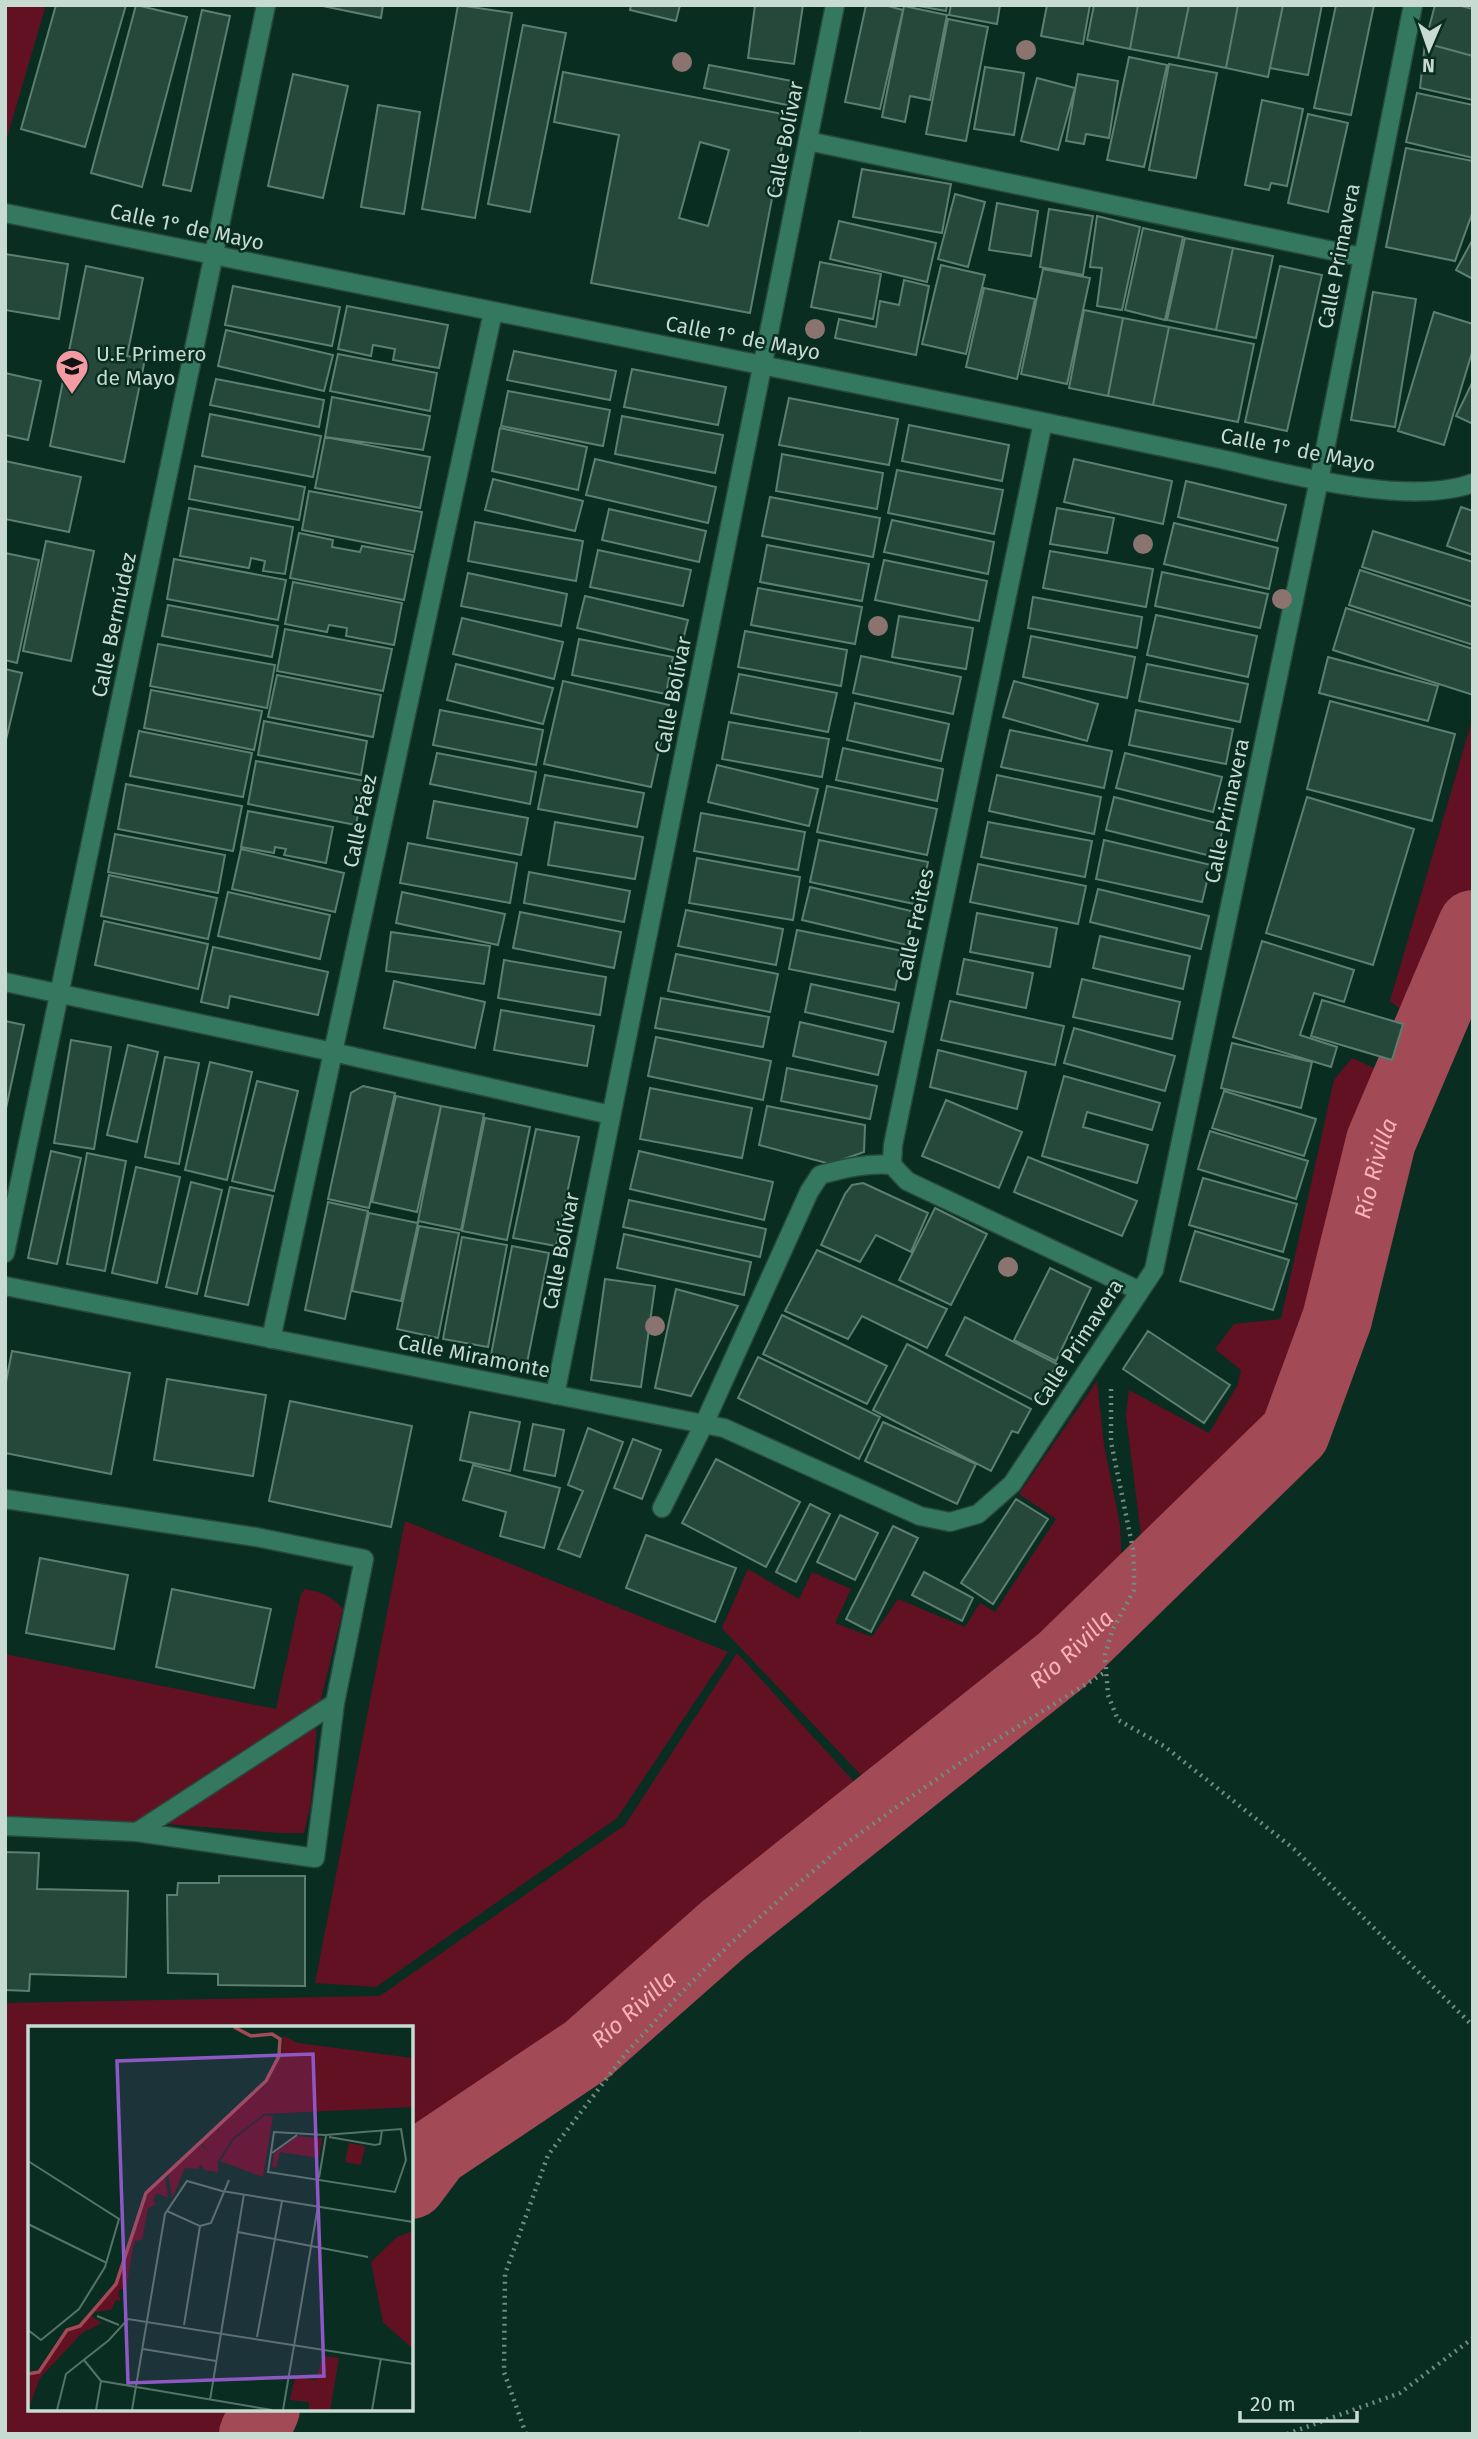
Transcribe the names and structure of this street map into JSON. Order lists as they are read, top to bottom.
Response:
{
  "streets": {
    "street": [
      "Calle Bolívar",
      "Calle 1° de Mayo",
      "Calle Primavera",
      "Calle Bermúdez",
      "Calle Páez",
      "Calle Freites",
      "Calle Miramonte"
    ]
  },
  "crossings": [
    ["Calle Bolívar", "Calle 1° de Mayo"],
    ["Calle Bolívar", "Calle Miramonte"],
    ["Calle 1° de Mayo", "Calle Primavera"],
    ["Calle 1° de Mayo", "Calle Bermúdez"],
    ["Calle 1° de Mayo", "Calle Páez"],
    ["Calle 1° de Mayo", "Calle Freites"],
    ["Calle Primavera", "Calle Miramonte"],
    ["Calle Páez", "Calle Miramonte"]
  ],
  "water": ["Río Rivilla"],
  "places": {
    "school or university": ["U.E Primero de Mayo"]
  },
  "scale_bar": "20 m",
  "north": "bottom"
}
